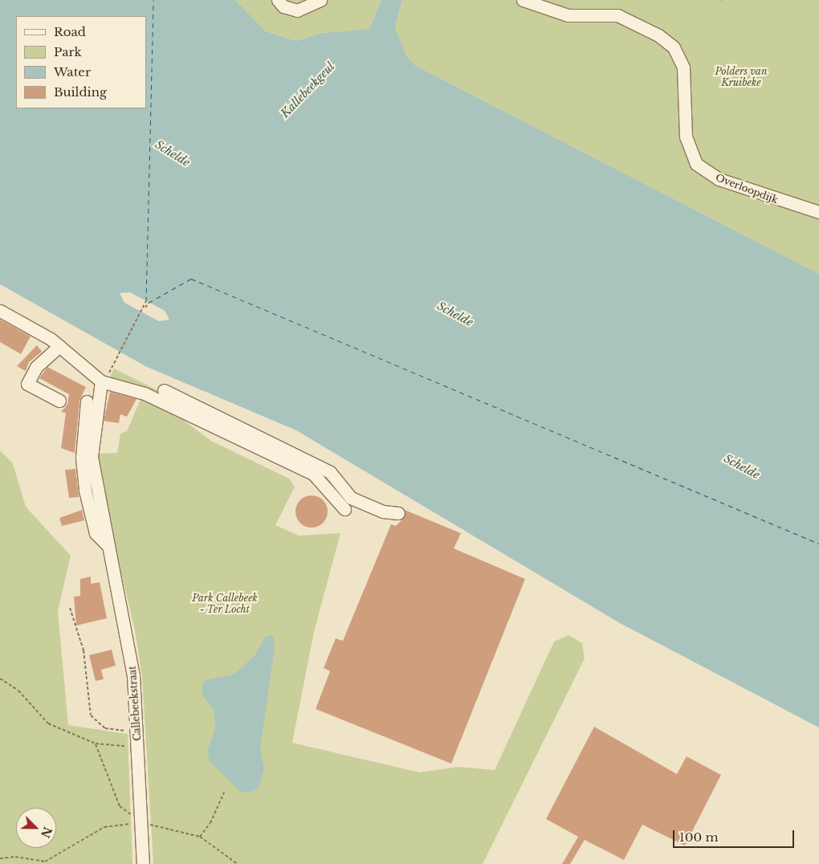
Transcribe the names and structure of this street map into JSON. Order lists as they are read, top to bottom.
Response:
{
  "streets": {
    "street": ["Overloopdijk", "Callebeekstraat"]
  },
  "water": ["Kallebeekgeul", "Schelde"],
  "parks": ["Polders van Kruibeke", "Park Callebeek - Ter Locht"],
  "legend": [
    "Road",
    "Park",
    "Water",
    "Building"
  ],
  "scale_bar": "100 m",
  "north": "bottom right"
}
